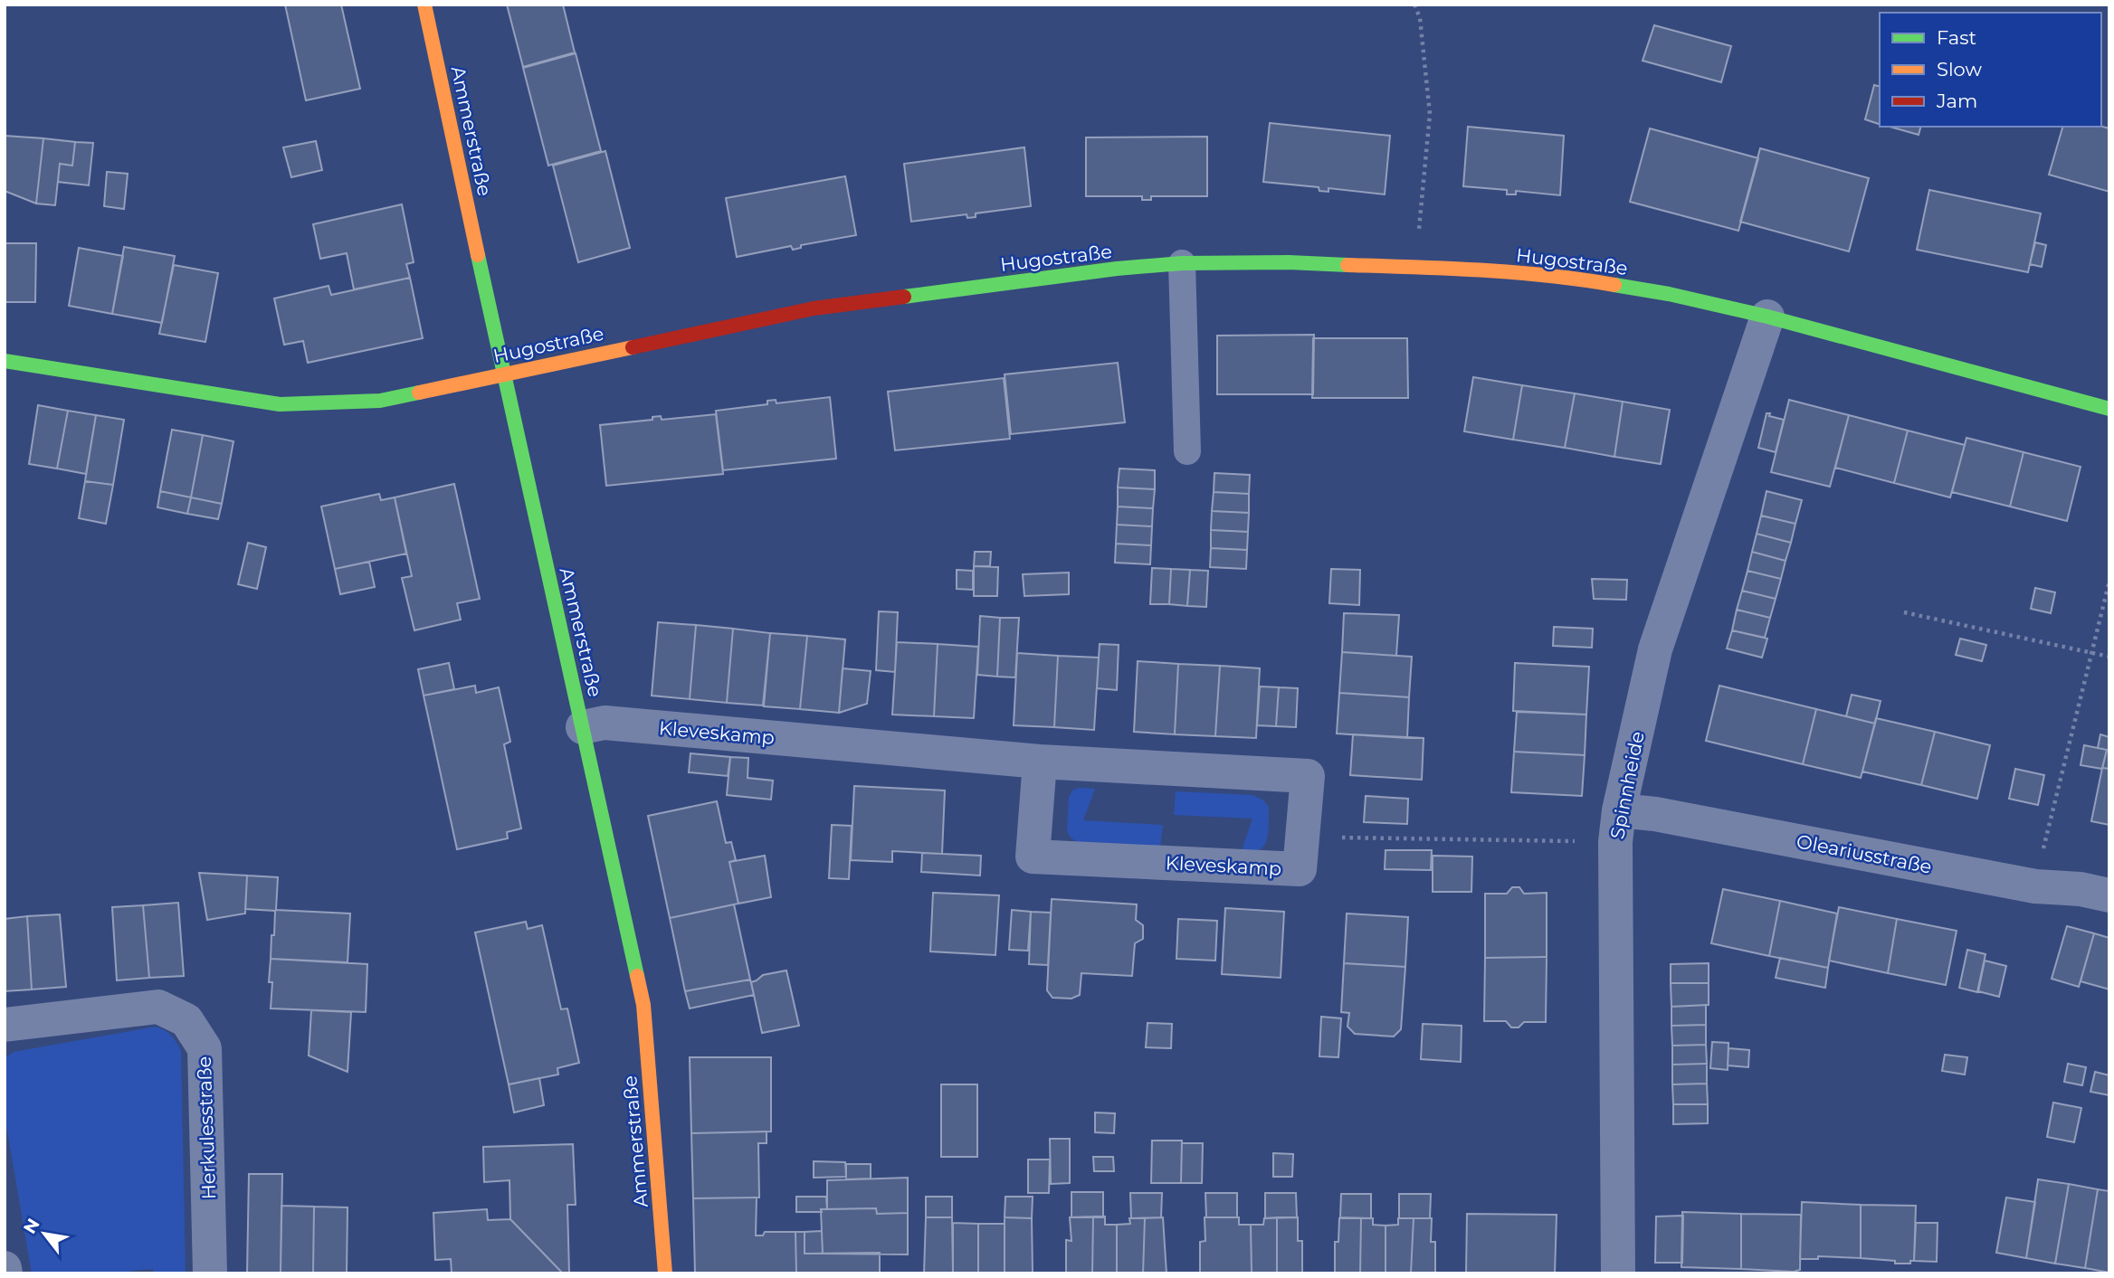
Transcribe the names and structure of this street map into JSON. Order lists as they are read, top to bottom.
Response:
{
  "streets": {
    "street": [
      "Ammerstraße",
      "Hugostraße",
      "Kleveskamp",
      "Spinnheide",
      "Oleariusstraße",
      "Herkulesstraße"
    ]
  },
  "crossings": [
    ["Ammerstraße", "Hugostraße"],
    ["Ammerstraße", "Kleveskamp"],
    ["Hugostraße", "Spinnheide"],
    ["Spinnheide", "Oleariusstraße"]
  ],
  "legend": ["Fast", "Slow", "Jam"],
  "north": "top left"
}
